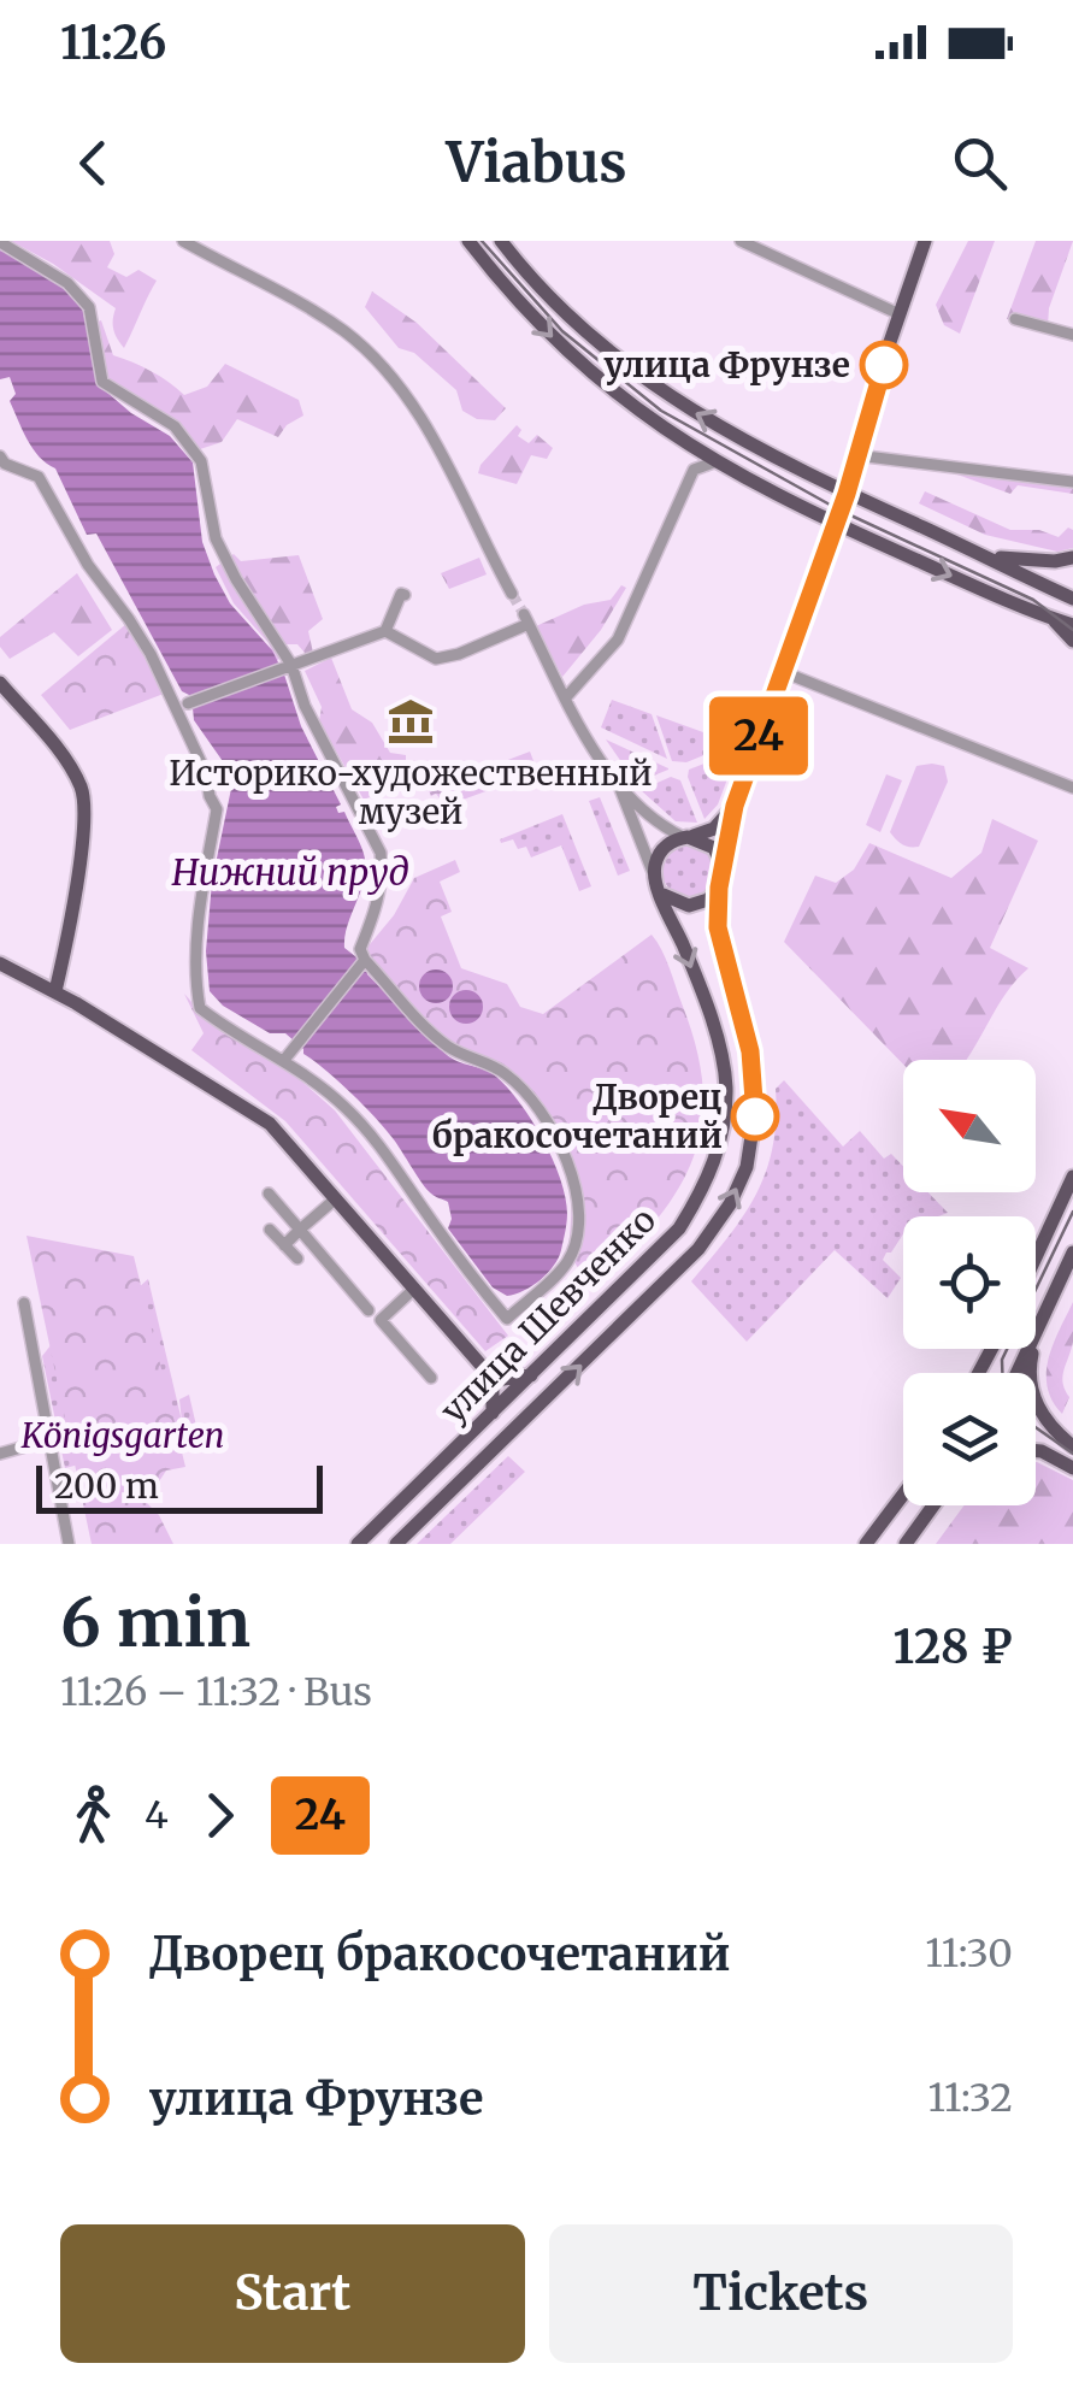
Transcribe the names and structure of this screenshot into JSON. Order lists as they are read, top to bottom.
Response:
{
  "streets": {
    "main road": ["улица Шевченко"]
  },
  "water": ["Нижний пруд"],
  "parks": ["Königsgarten"],
  "places": {
    "other": ["улица Фрунзе", "Дворец бракосочетаний"],
    "museum": ["Историко-художественный музей"]
  },
  "lines": ["bus line 24"],
  "scale_bar": "200 m",
  "north": "top left",
  "page": {
    "status": "11:26",
    "header": "Viabus",
    "on_map": "24",
    "scale": "200 m",
    "heading": ["6 min", "11:26 – 11:32 · Bus", "128 ₽"],
    "legs": ["4", "24"],
    "list": [
      {
        "name": "Дворец бракосочетаний",
        "value": "11:30"
      },
      {
        "name": "улица Фрунзе",
        "value": "11:32"
      }
    ],
    "buttons": ["Start", "Tickets"]
  }
}
